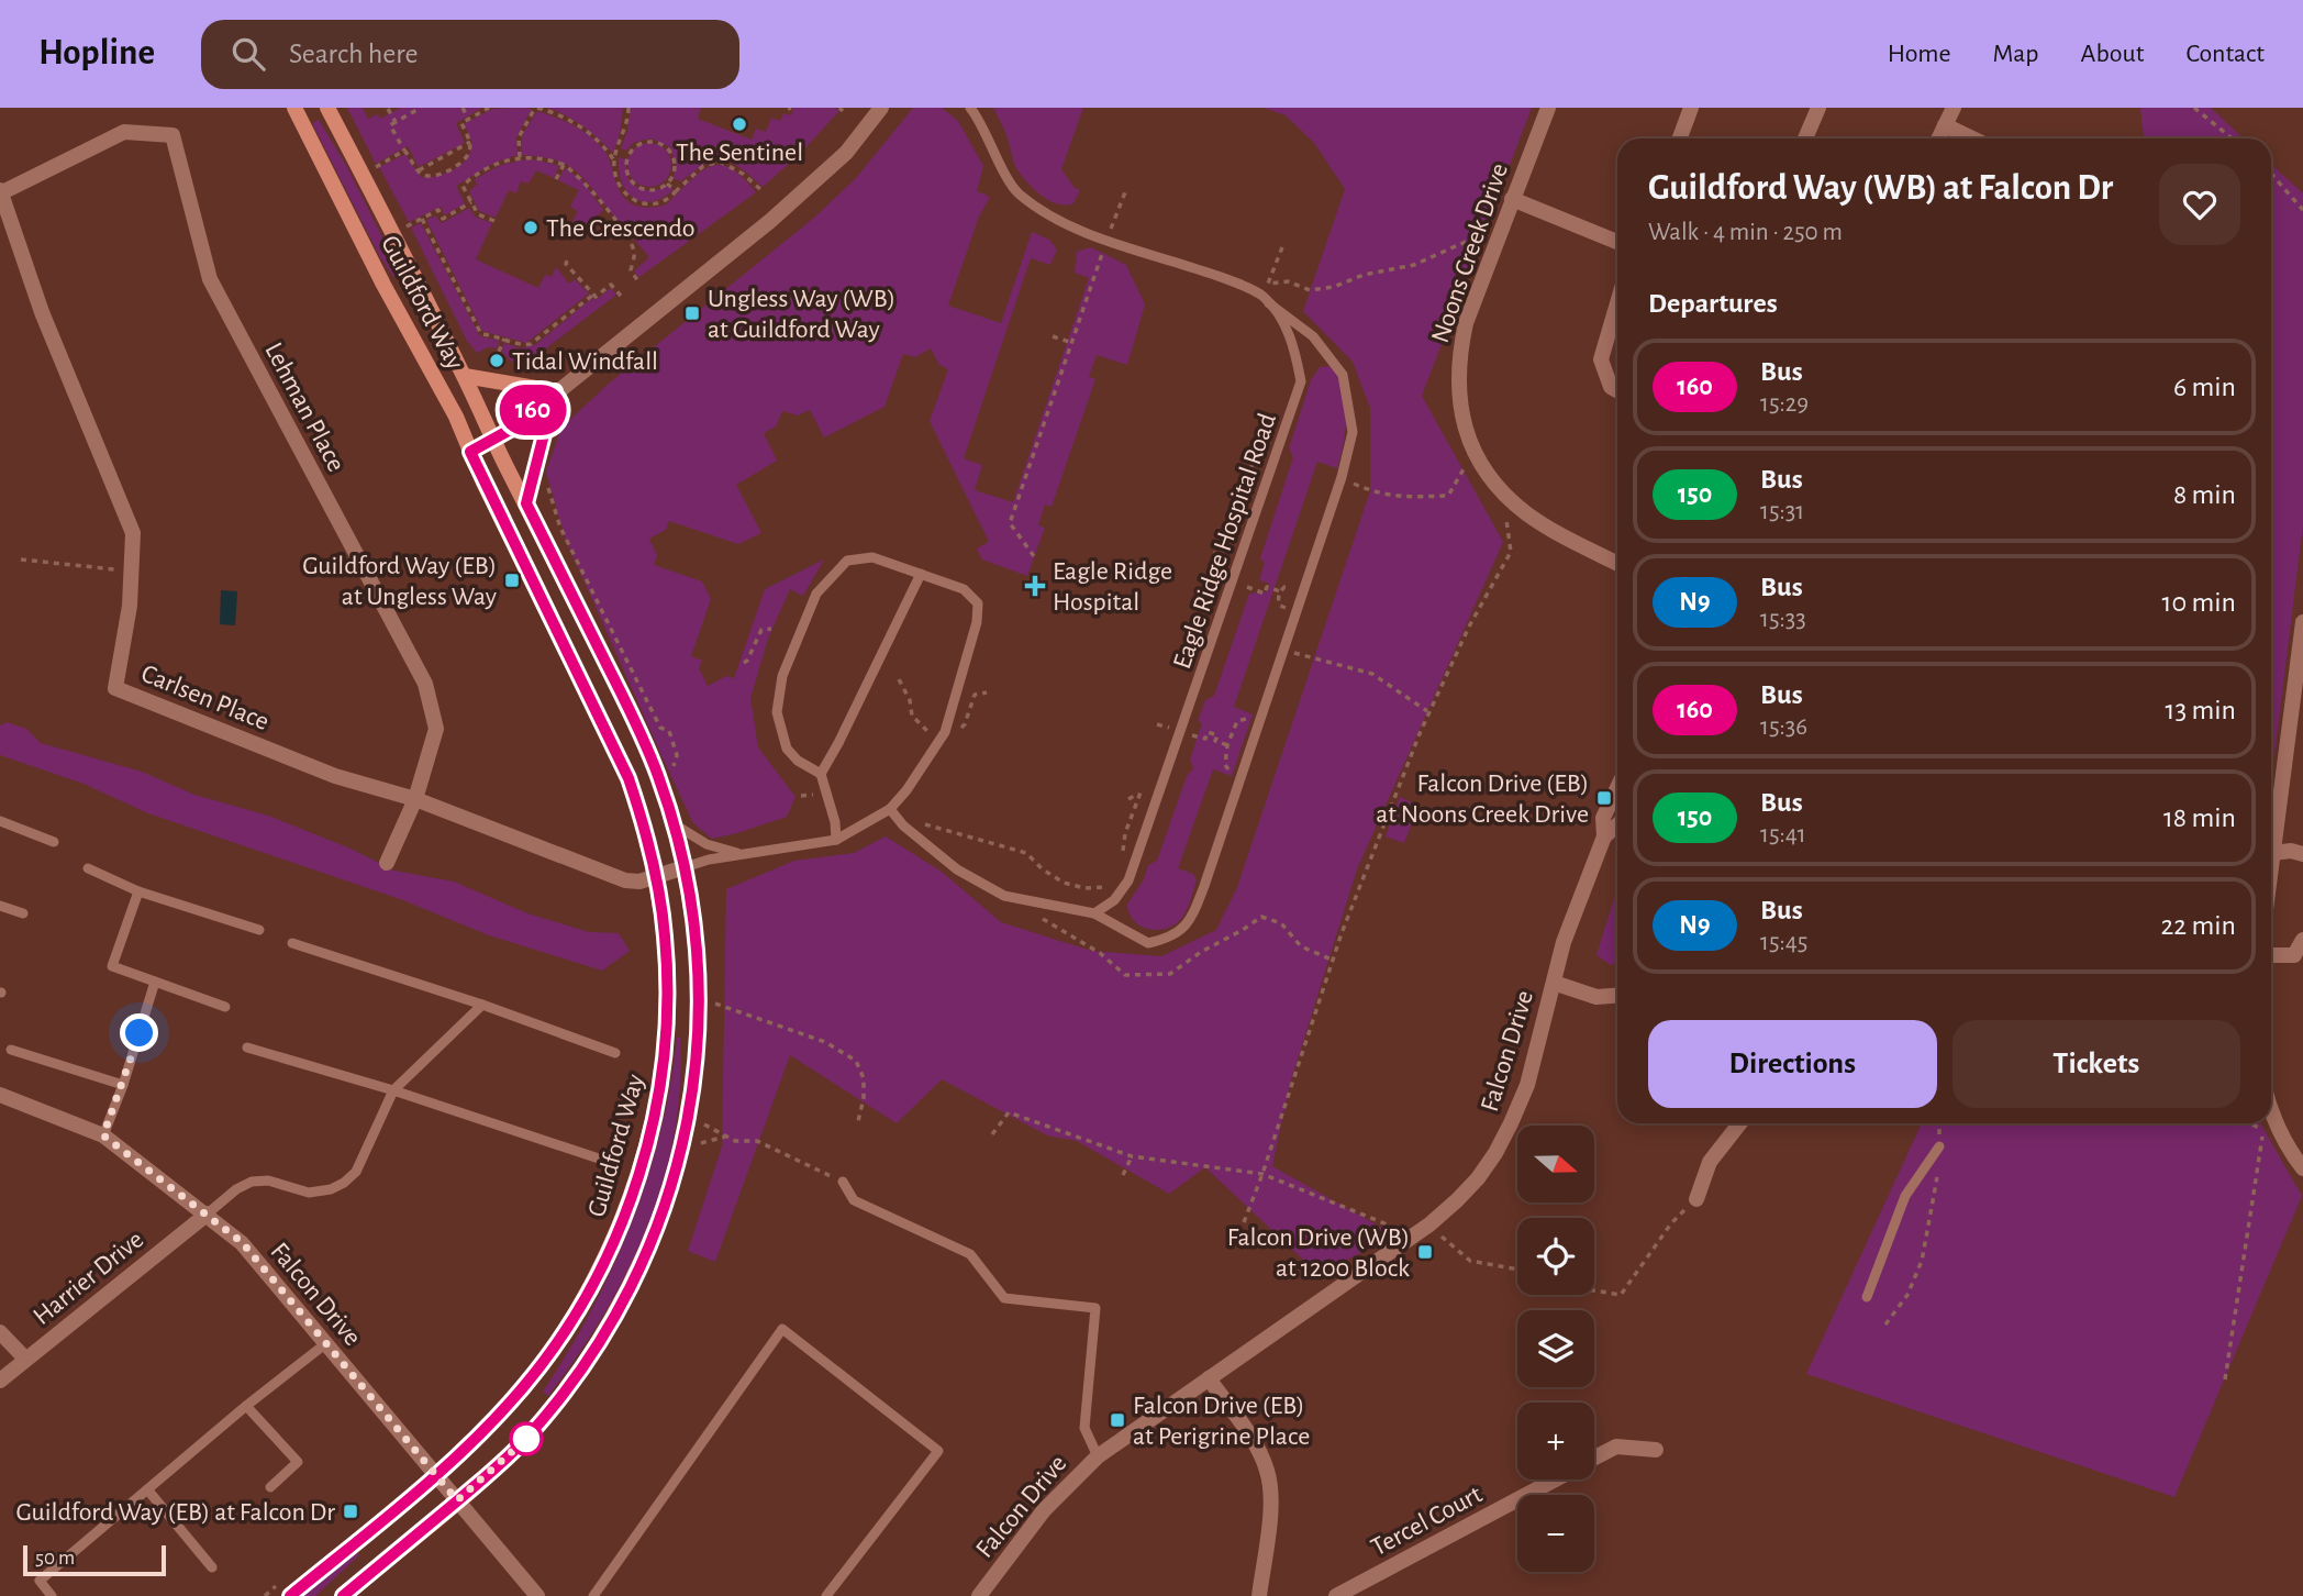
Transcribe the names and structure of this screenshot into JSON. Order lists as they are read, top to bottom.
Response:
{
  "streets": {
    "main road": ["Guildford Way"],
    "street": [
      "Noons Creek Drive",
      "Lehman Place",
      "Carlsen Place",
      "Falcon Drive",
      "Harrier Drive",
      "Tercel Court"
    ],
    "lane": ["Eagle Ridge Hospital Road"]
  },
  "crossings": [
    ["Guildford Way", "Carlsen Place"],
    ["Guildford Way", "Falcon Drive"],
    ["Lehman Place", "Carlsen Place"],
    ["Falcon Drive", "Harrier Drive"]
  ],
  "places": {
    "other": ["The Sentinel", "The Crescendo", "Tidal Windfall"],
    "transit": [
      "Ungless Way (WB) at Guildford Way",
      "Guildford Way (EB) at Ungless Way",
      "Falcon Drive (EB) at Noons Creek Drive",
      "Falcon Drive (WB) at 1200 Block",
      "Falcon Drive (EB) at Perigrine Place",
      "Guildford Way (EB) at Falcon Dr"
    ],
    "health": ["Eagle Ridge Hospital"]
  },
  "lines": ["bus line 160"],
  "scale_bar": "50 m",
  "north": "right",
  "page": {
    "header": "Hopline",
    "search": "Search here",
    "nav": [
      "Home",
      "Map",
      "About",
      "Contact"
    ],
    "on_map": "160",
    "heading": [
      ["Guildford Way (WB) at Falcon Dr", "Walk · 4 min · 250 m"],
      "Departures"
    ],
    "list": [
      {
        "mark": "160",
        "name": "Bus",
        "note": "15:29",
        "value": "6 min"
      },
      {
        "mark": "150",
        "name": "Bus",
        "note": "15:31",
        "value": "8 min"
      },
      {
        "mark": "N9",
        "name": "Bus",
        "note": "15:33",
        "value": "10 min"
      },
      {
        "mark": "160",
        "name": "Bus",
        "note": "15:36",
        "value": "13 min"
      },
      {
        "mark": "150",
        "name": "Bus",
        "note": "15:41",
        "value": "18 min"
      },
      {
        "mark": "N9",
        "name": "Bus",
        "note": "15:45",
        "value": "22 min"
      }
    ],
    "buttons": ["Directions", "Tickets"],
    "map_buttons": ["+", "−"],
    "scale": "50 m"
  }
}
